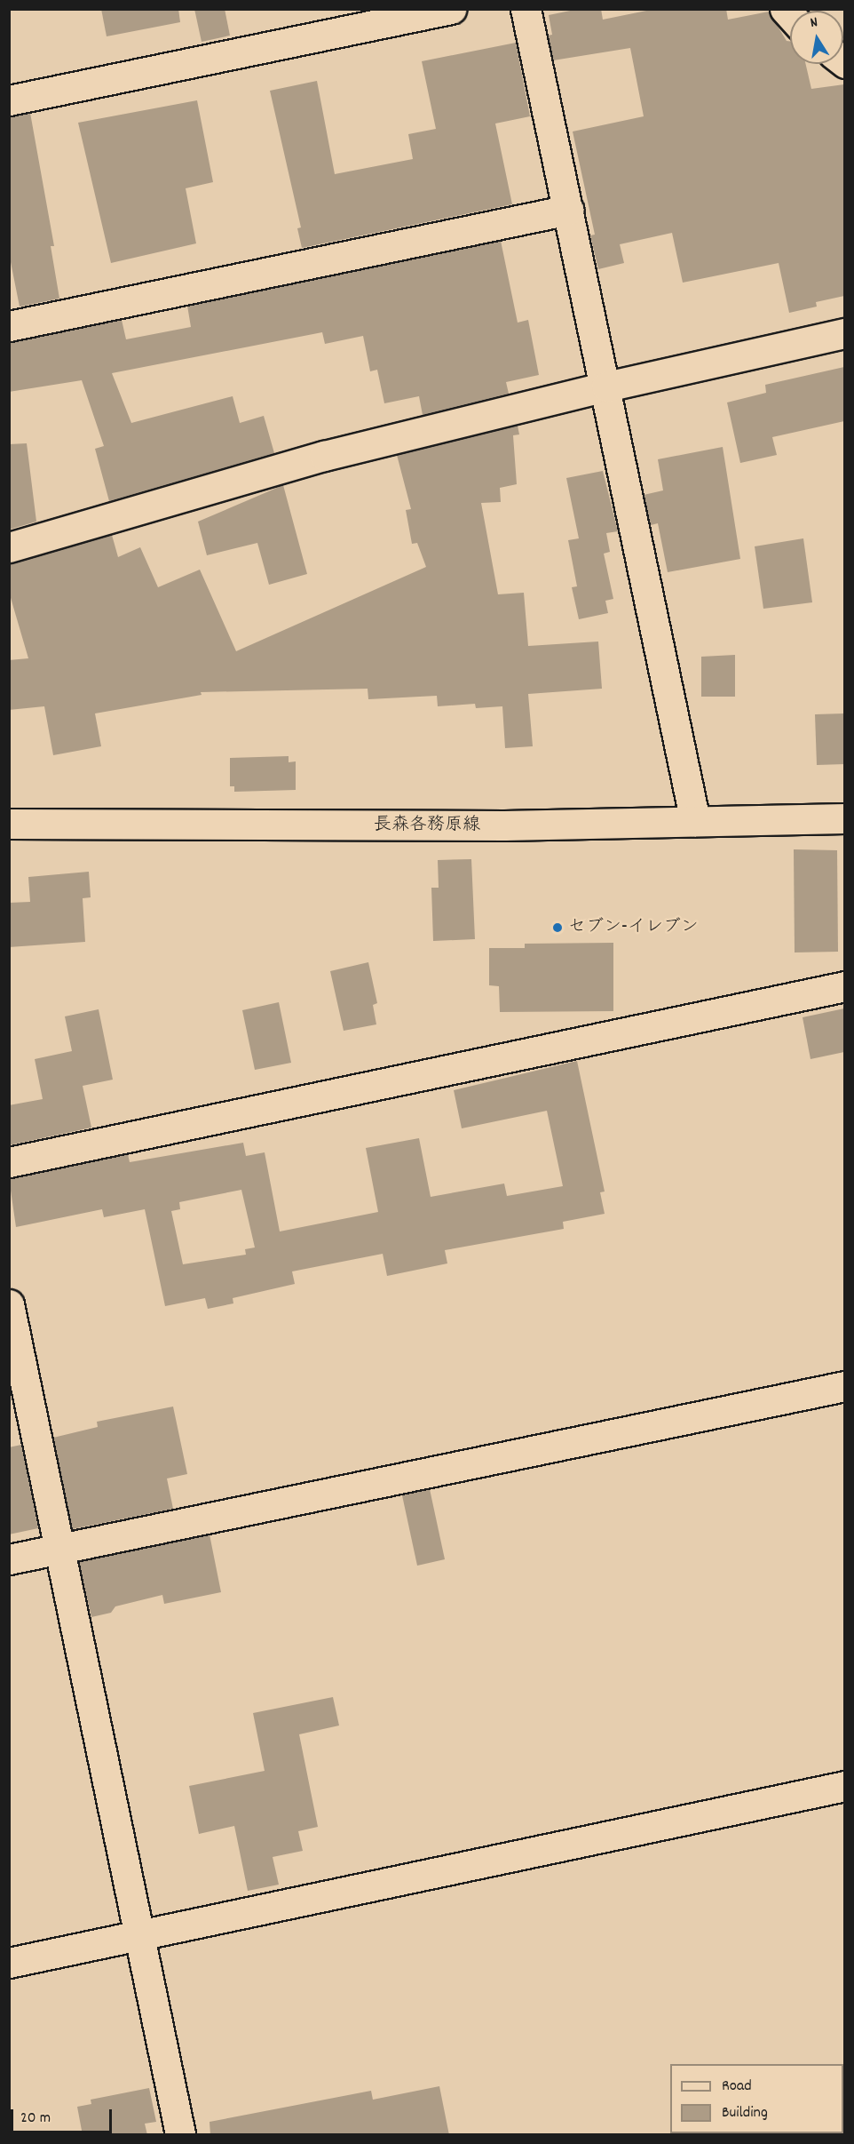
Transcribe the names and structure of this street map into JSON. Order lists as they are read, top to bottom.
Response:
{
  "streets": {
    "street": ["長森各務原線"]
  },
  "places": ["セブン-イレブン"],
  "legend": ["Road", "Building"],
  "scale_bar": "20 m",
  "north": "top"
}
